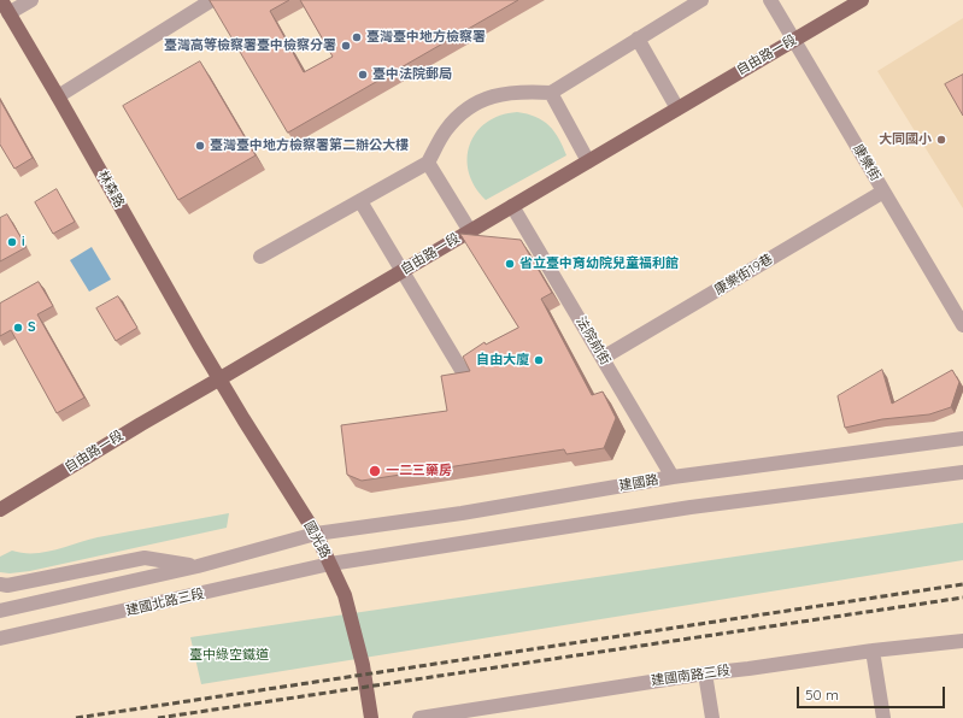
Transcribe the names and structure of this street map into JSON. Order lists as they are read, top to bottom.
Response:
{
  "streets": {
    "main road": ["自由路一段", "林森路", "國光路"],
    "street": [
      "康樂街",
      "康樂街19巷",
      "法院前街",
      "建國路",
      "建國北路三段",
      "建國南路三段"
    ]
  },
  "crossings": [
    ["自由路一段", "康樂街"],
    ["自由路一段", "林森路"],
    ["自由路一段", "法院前街"],
    ["自由路一段", "國光路"],
    ["康樂街", "康樂街19巷"],
    ["林森路", "國光路"],
    ["康樂街19巷", "法院前街"],
    ["法院前街", "建國路"],
    ["建國路", "國光路"],
    ["國光路", "建國北路三段"]
  ],
  "parks": ["臺中綠空鐵道"],
  "places": [
    "臺灣臺中地方檢察署",
    "臺灣高等檢察署臺中檢察分署",
    "臺中法院郵局",
    "大同國小",
    "臺灣臺中地方檢察署第二辦公大樓",
    "i",
    "省立臺中育幼院兒童福利館",
    "S",
    "自由大廈",
    "一二三藥房"
  ],
  "scale_bar": "50 m"
}
